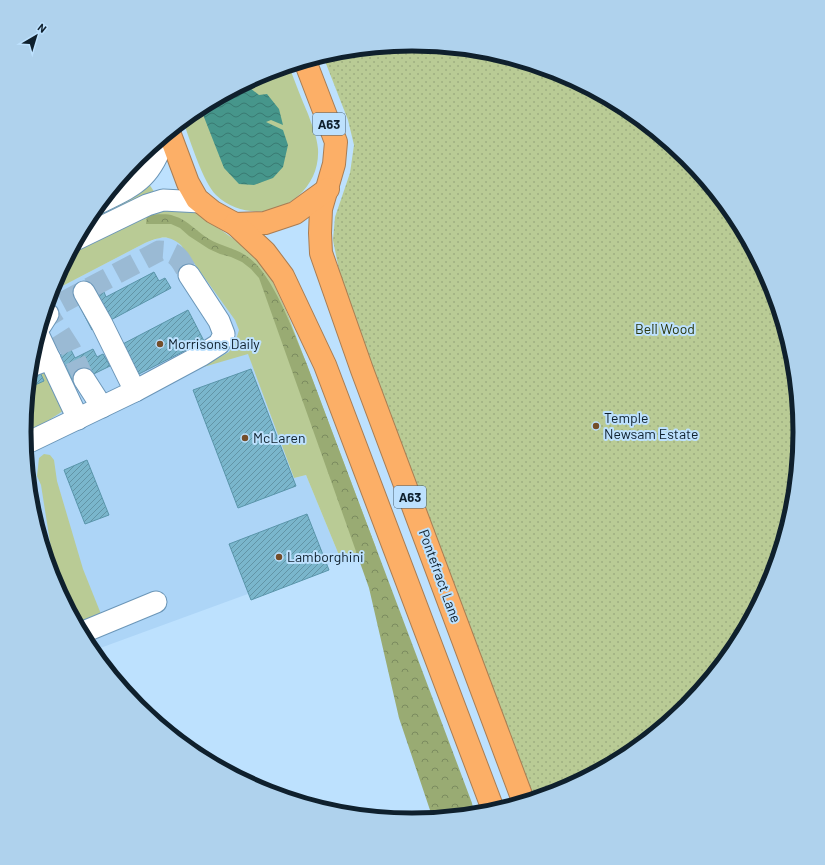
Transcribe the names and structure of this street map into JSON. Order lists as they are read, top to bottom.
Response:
{
  "streets": {
    "highway": ["A63", "Pontefract Lane"]
  },
  "crossings": [
    ["A63", "Pontefract Lane"]
  ],
  "parks": ["Bell Wood"],
  "places": [
    "Morrisons Daily",
    "Temple Newsam Estate",
    "McLaren",
    "Lamborghini"
  ],
  "north": "top right"
}
